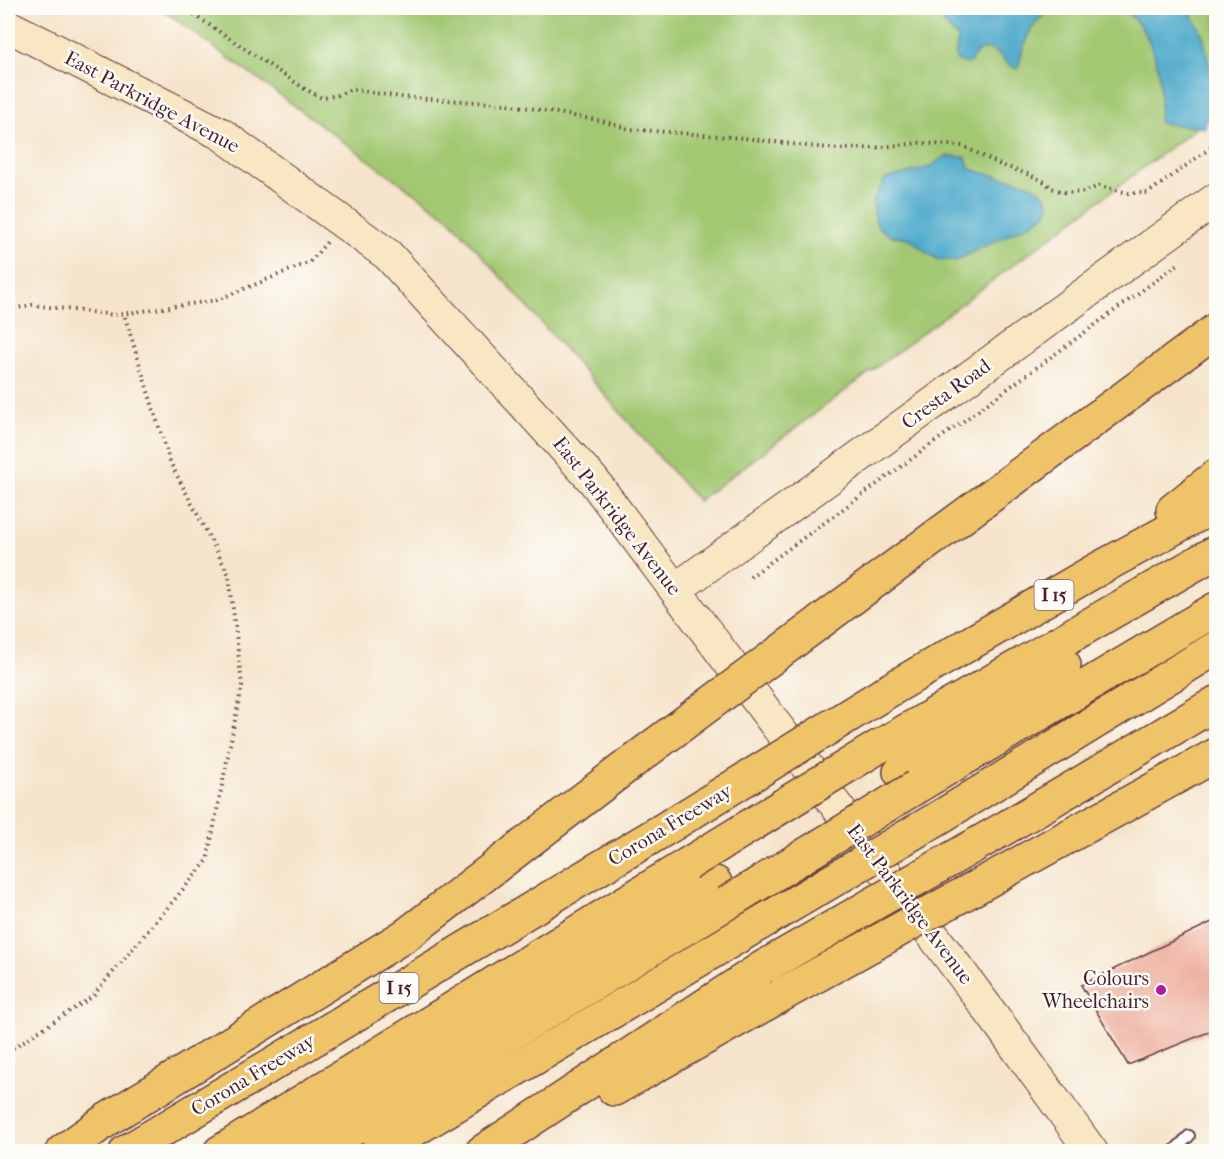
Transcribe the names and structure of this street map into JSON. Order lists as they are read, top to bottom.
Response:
{
  "streets": {
    "highway": ["I 15", "Corona Freeway"],
    "main road": ["East Parkridge Avenue", "Cresta Road"]
  },
  "crossings": [
    ["East Parkridge Avenue", "Cresta Road"]
  ],
  "places": ["Colours Wheelchairs"]
}
